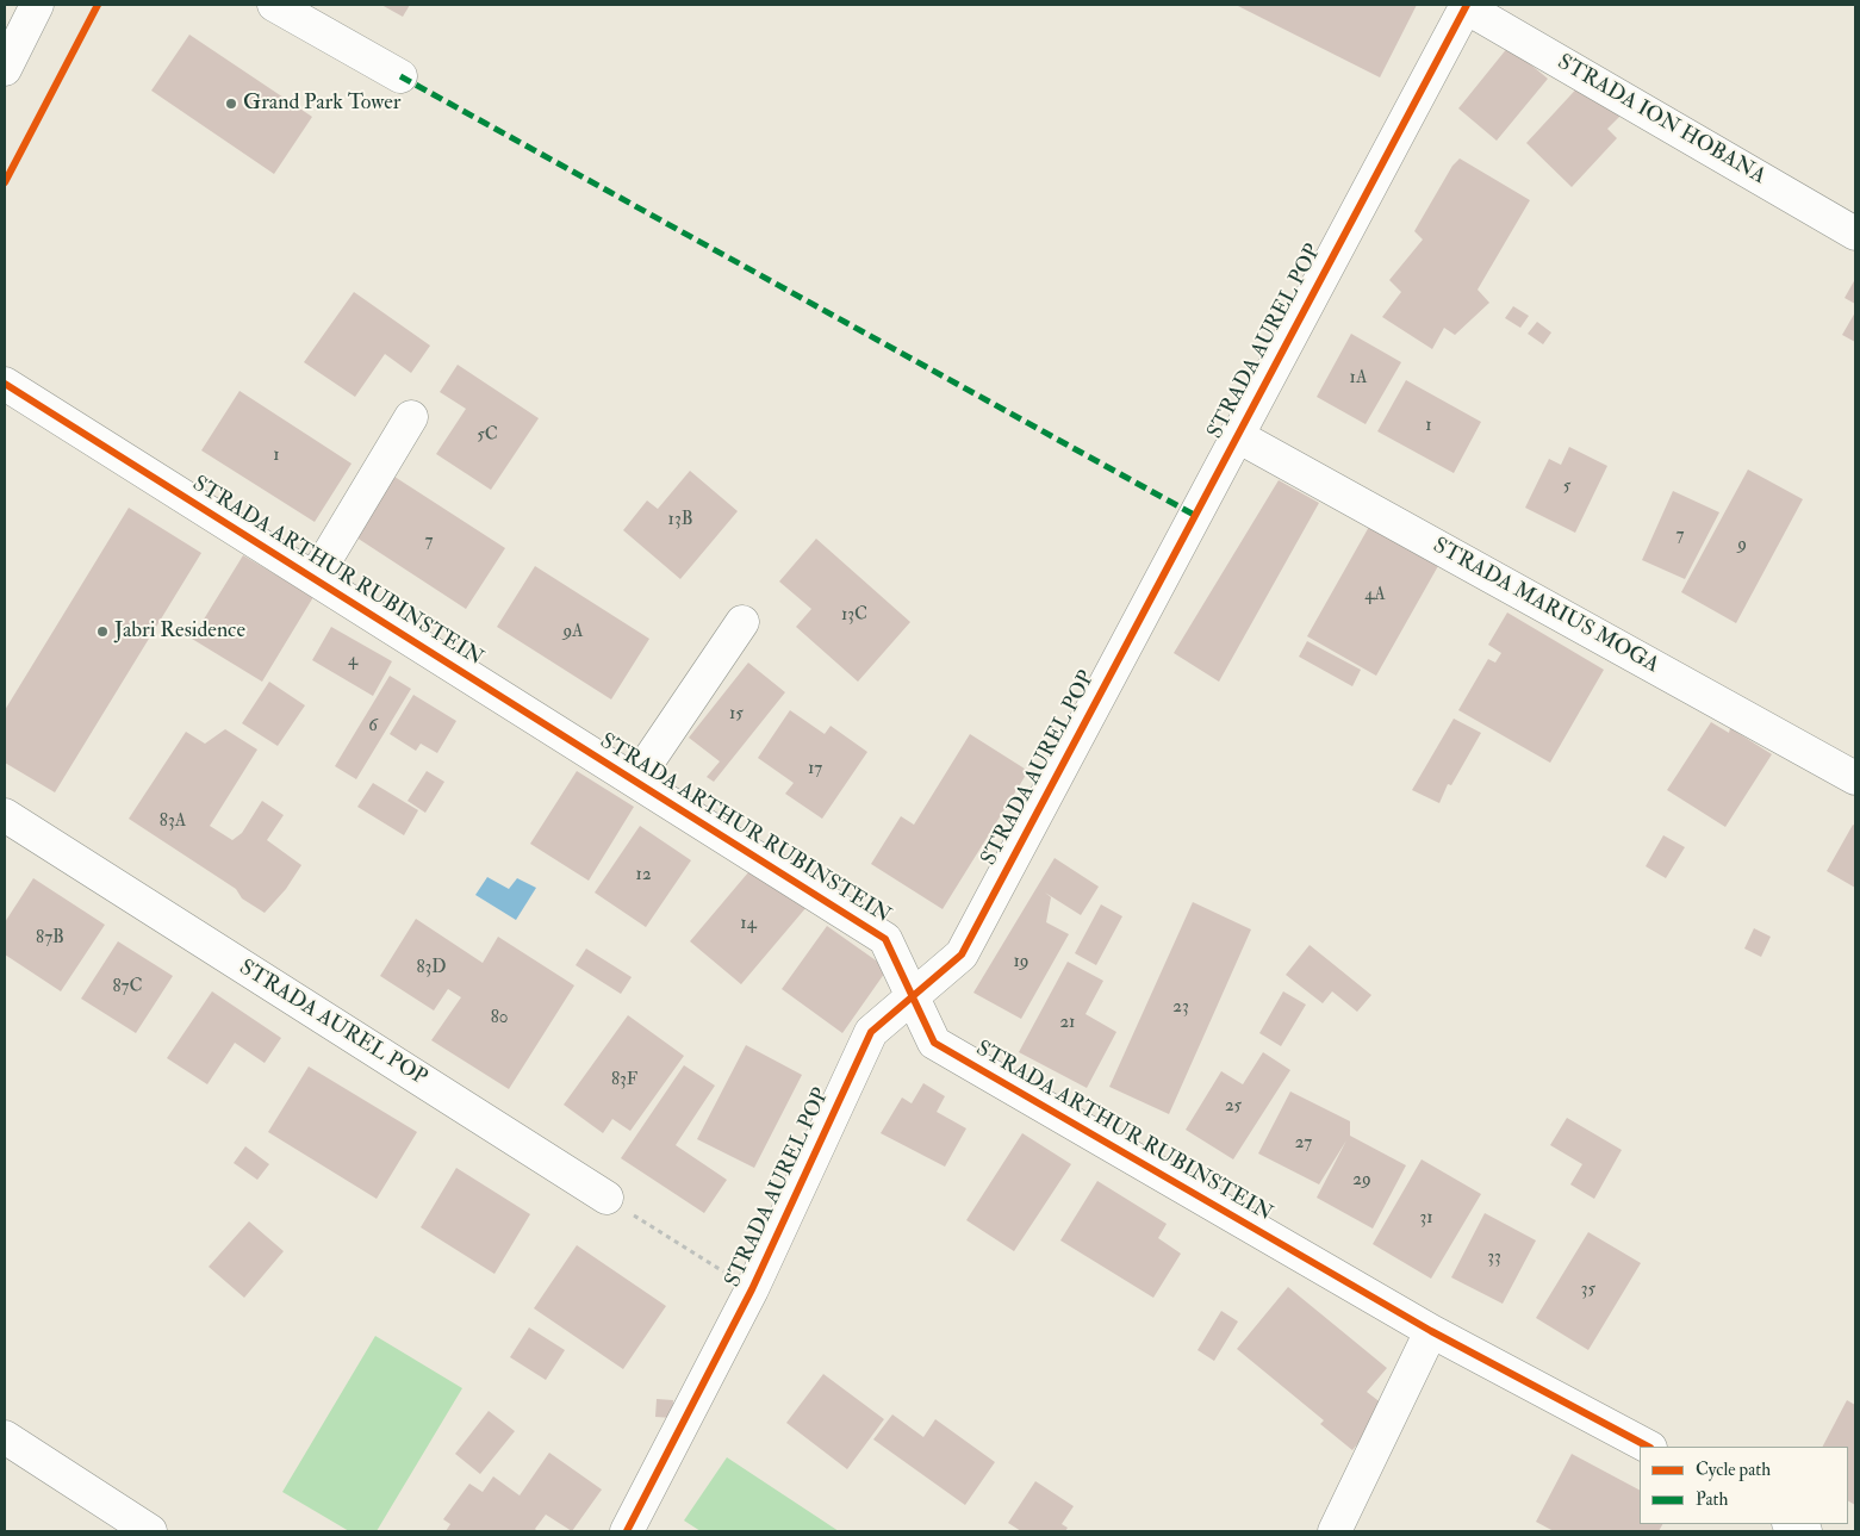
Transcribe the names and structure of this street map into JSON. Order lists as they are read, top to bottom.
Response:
{
  "streets": {
    "street": [
      "STRADA ION HOBANA",
      "STRADA AUREL POP",
      "STRADA ARTHUR RUBINSTEIN",
      "STRADA MARIUS MOGA"
    ]
  },
  "crossings": [
    ["STRADA ION HOBANA", "STRADA AUREL POP"],
    ["STRADA AUREL POP", "STRADA ARTHUR RUBINSTEIN"],
    ["STRADA AUREL POP", "STRADA MARIUS MOGA"]
  ],
  "places": ["Grand Park Tower", "Jabri Residence"],
  "house_numbers": [
    "1A",
    "1",
    "5C",
    "1",
    "5",
    "13B",
    "7",
    "7",
    "9",
    "4A",
    "13C",
    "9A",
    "4",
    "15",
    "6",
    "17",
    "83A",
    "12",
    "14",
    "87B",
    "19",
    "83D",
    "87C",
    "23",
    "80",
    "21",
    "83F",
    "25",
    "27",
    "29",
    "31",
    "33",
    "35"
  ],
  "legend": ["Cycle path", "Path"]
}
